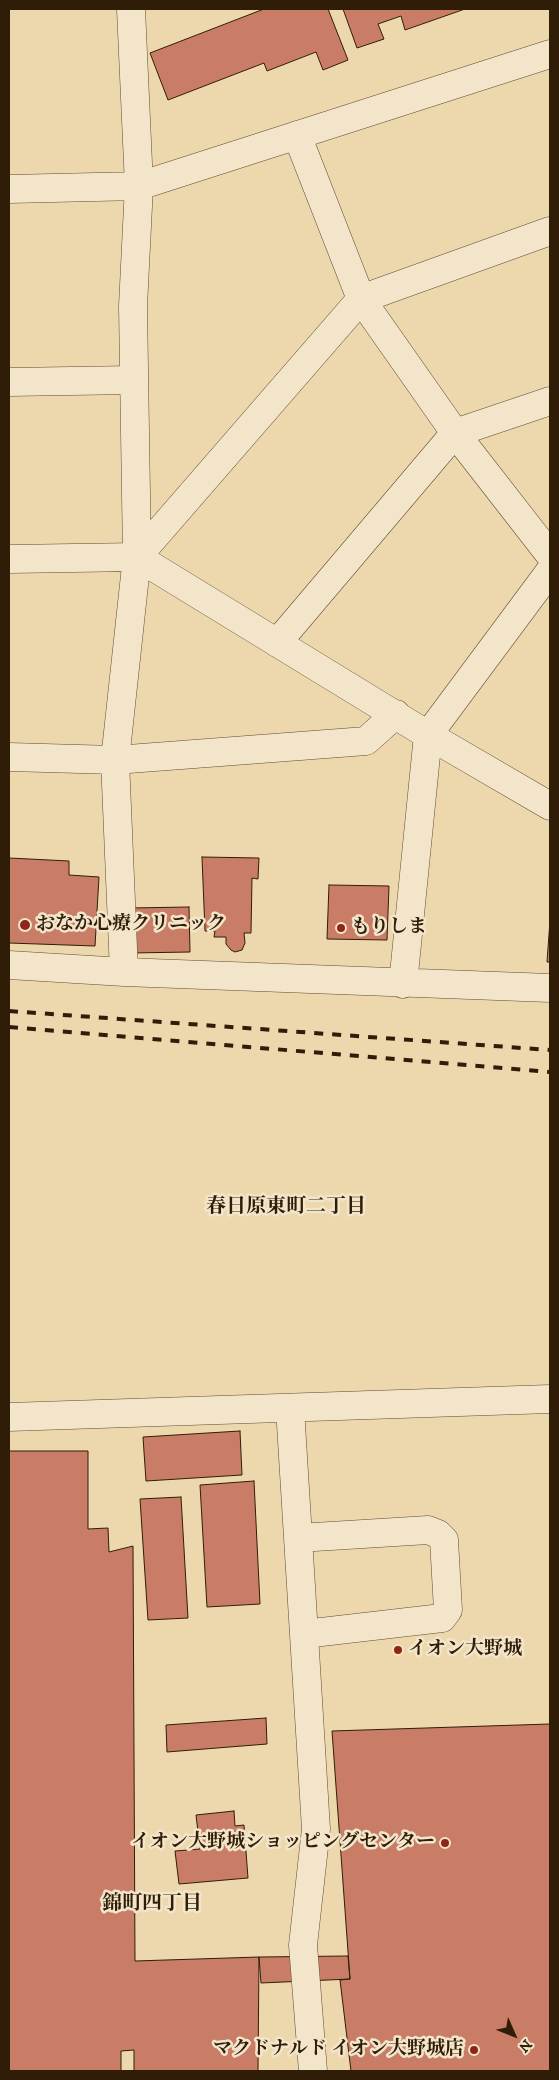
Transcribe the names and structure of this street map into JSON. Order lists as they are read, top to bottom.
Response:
{
  "districts": ["春日原東町二丁目", "錦町四丁目"],
  "places": [
    "おなか心療クリニック",
    "もりしま",
    "イオン大野城",
    "イオン大野城ショッピングセンター",
    "マクドナルド イオン大野城店"
  ],
  "north": "bottom right"
}
